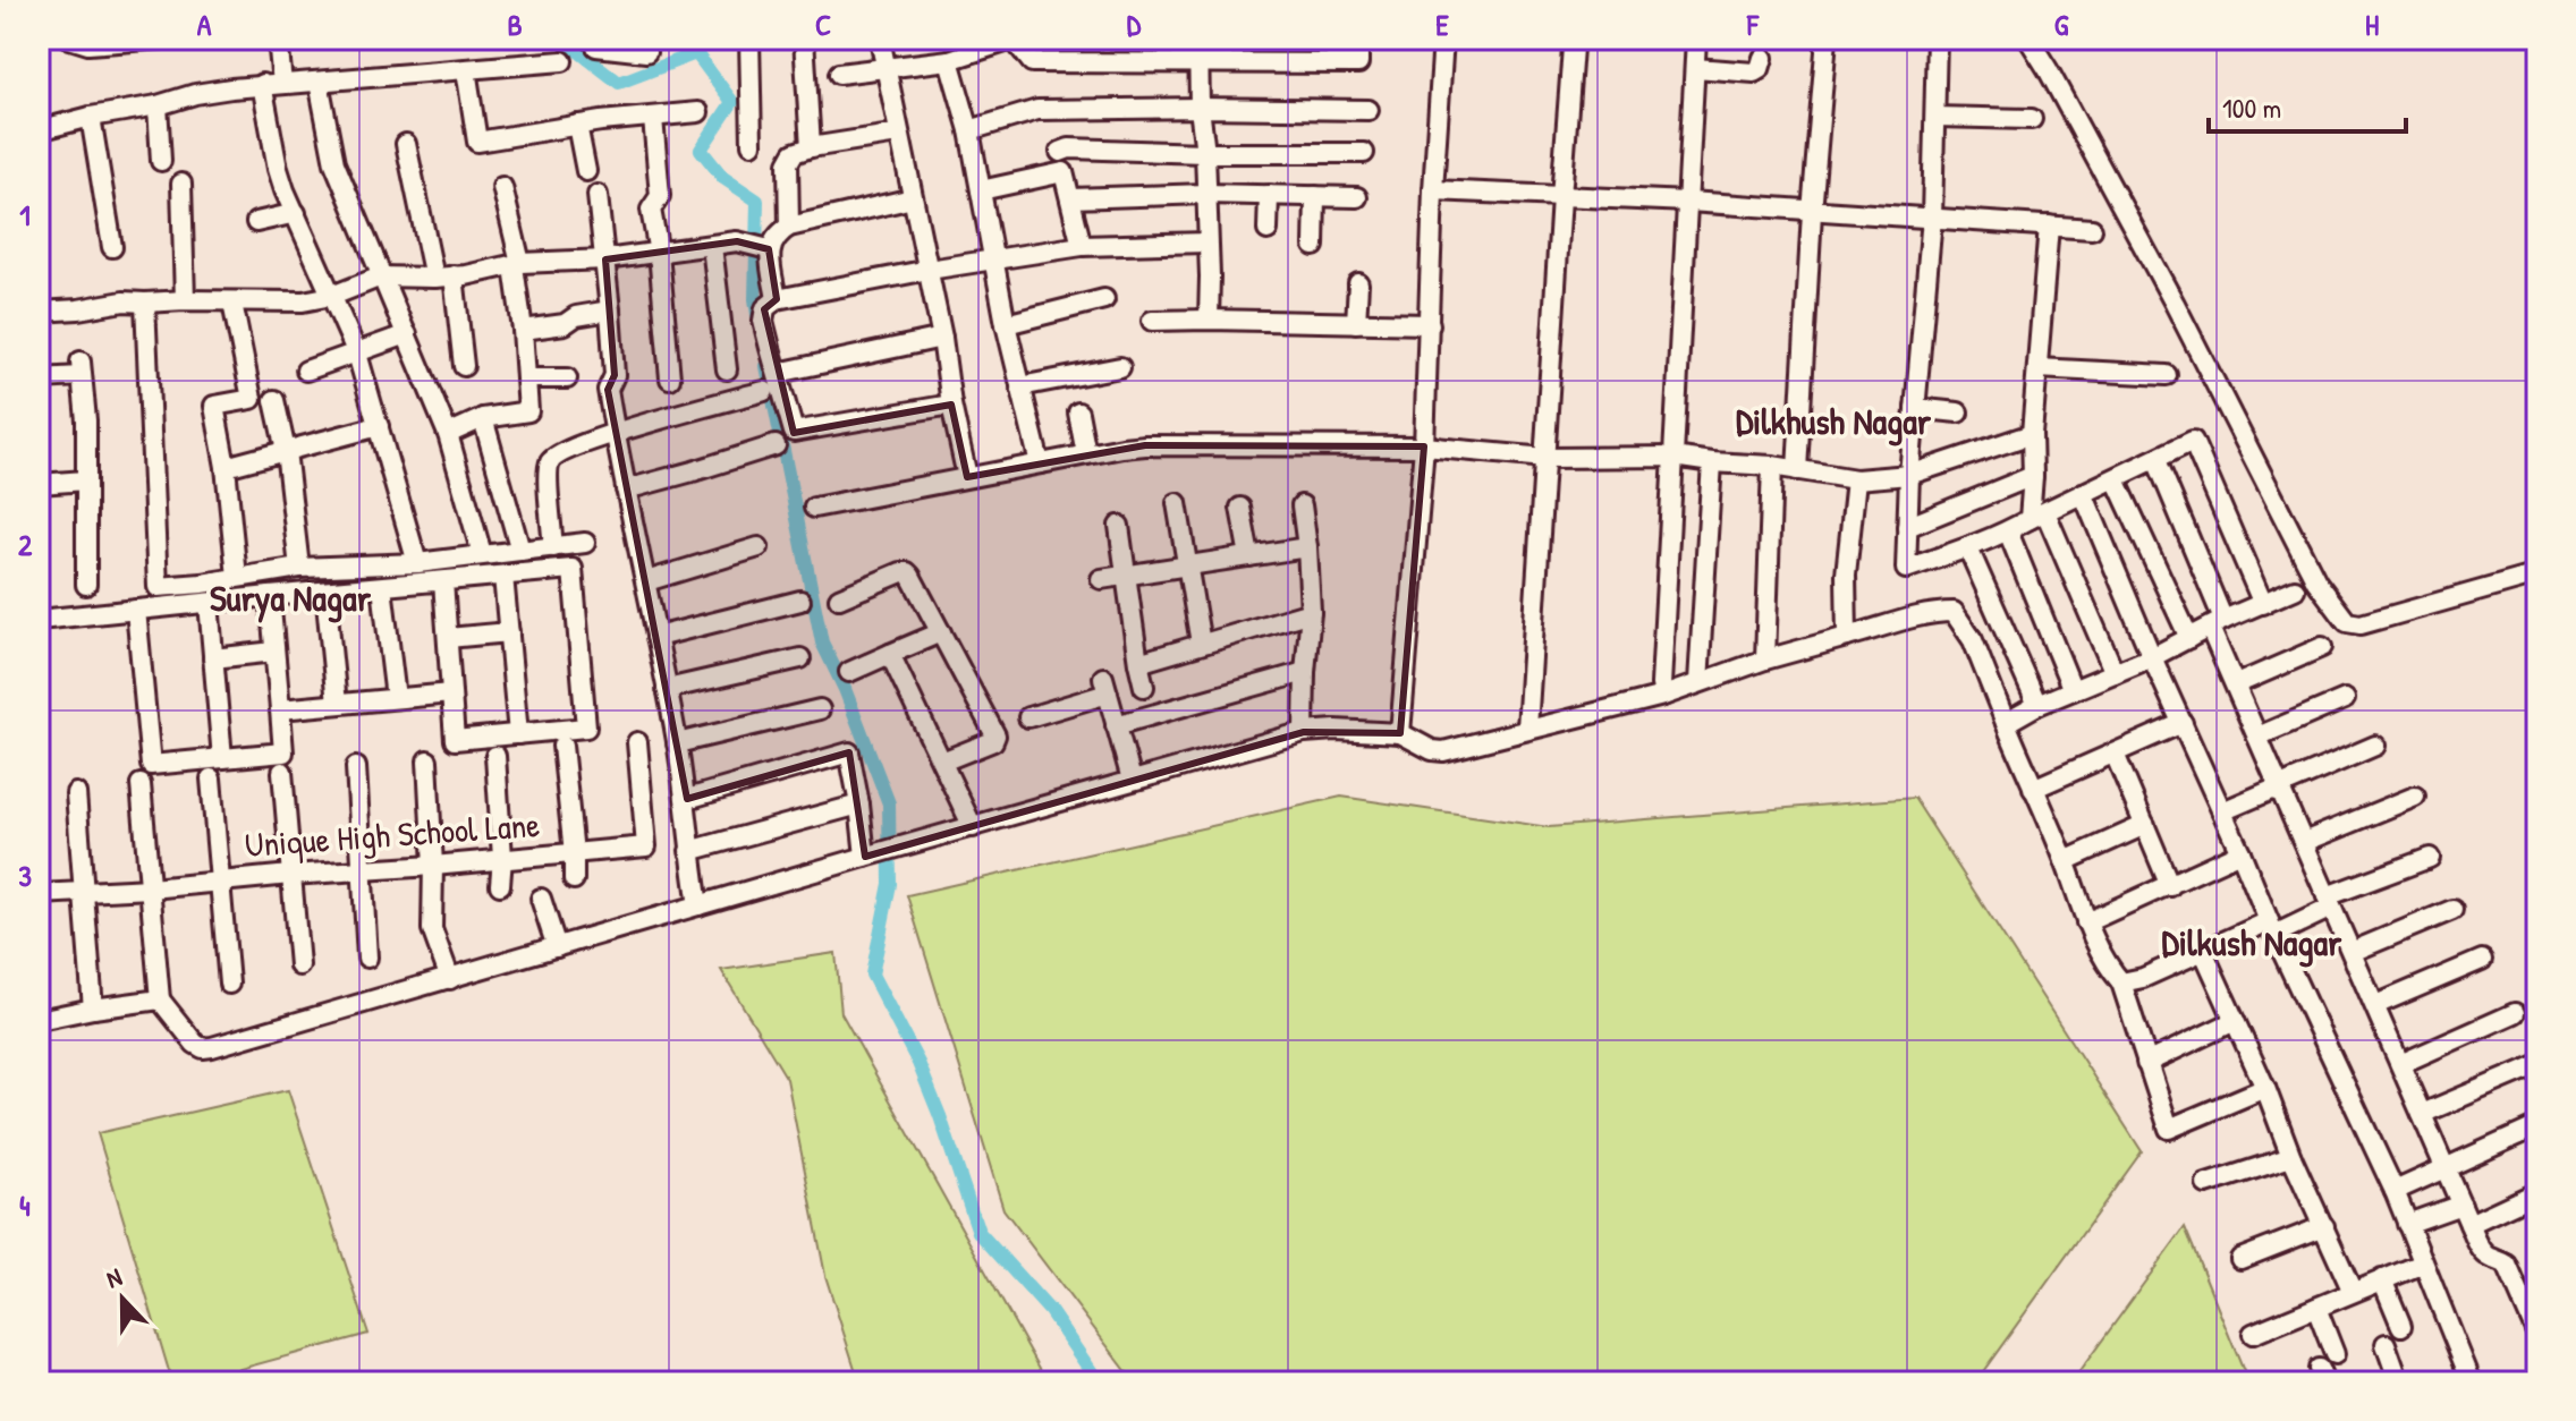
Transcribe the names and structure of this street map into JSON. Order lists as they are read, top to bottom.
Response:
{
  "streets": {
    "street": ["Unique High School Lane"]
  },
  "districts": ["Dilkhush Nagar", "Surya Nagar", "Dilkush Nagar"],
  "scale_bar": "100 m",
  "north": "top",
  "grid": {
    "columns": [
      "A",
      "B",
      "C",
      "D",
      "E",
      "F",
      "G",
      "H"
    ],
    "rows": [
      "1",
      "2",
      "3",
      "4"
    ]
  }
}
